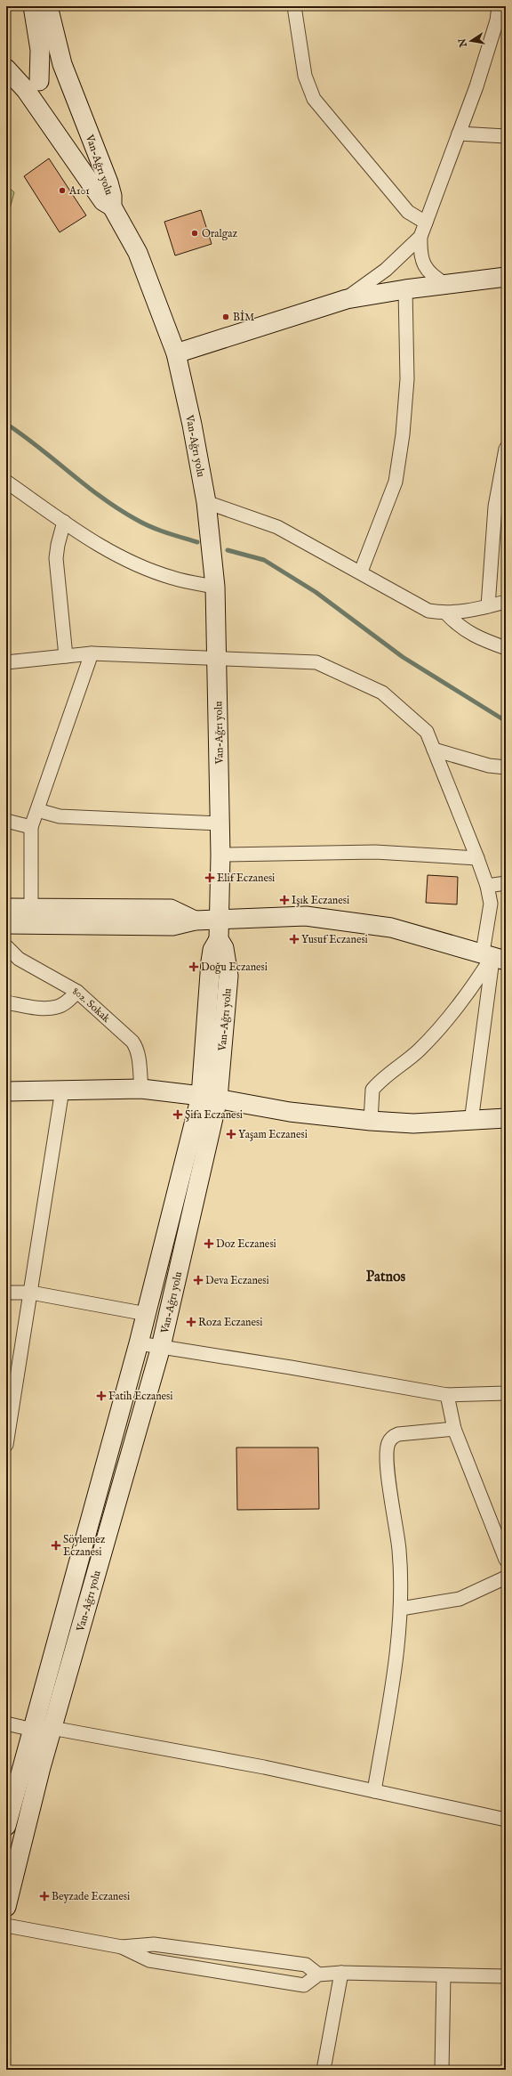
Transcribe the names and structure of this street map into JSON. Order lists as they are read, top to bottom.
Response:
{
  "streets": {
    "main road": ["Van-Ağrı yolu"],
    "street": ["802. Sokak"]
  },
  "districts": ["Patnos"],
  "places": {
    "other": ["A101", "Oralgaz", "BİM"],
    "health": [
      "Elif Eczanesi",
      "Işık Eczanesi",
      "Yusuf Eczanesi",
      "Doğu Eczanesi",
      "Şifa Eczanesi",
      "Yaşam Eczanesi",
      "Doz Eczanesi",
      "Deva Eczanesi",
      "Roza Eczanesi",
      "Fatih Eczanesi",
      "Söylemez Eczanesi",
      "Beyzade Eczanesi"
    ]
  },
  "north": "left"
}
